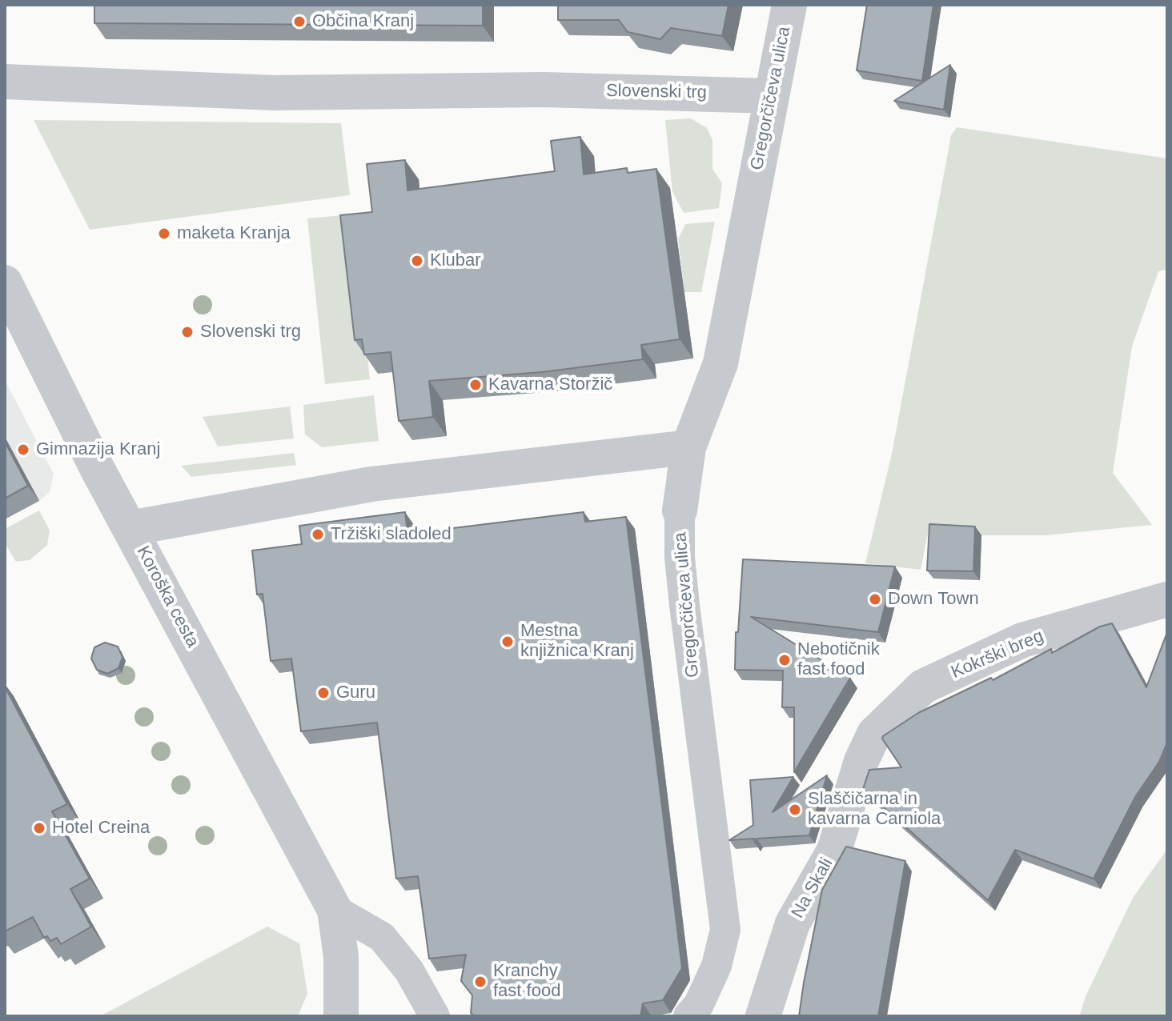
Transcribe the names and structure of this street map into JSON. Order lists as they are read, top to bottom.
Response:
{
  "streets": {
    "street": [
      "Slovenski trg",
      "Gregorčičeva ulica",
      "Koroška cesta",
      "Kokrški breg",
      "Na Skali"
    ]
  },
  "crossings": [
    ["Slovenski trg", "Gregorčičeva ulica"],
    ["Kokrški breg", "Na Skali"]
  ],
  "places": [
    "Občina Kranj",
    "maketa Kranja",
    "Klubar",
    "Slovenski trg",
    "Kavarna Storžič",
    "Gimnazija Kranj",
    "Tržiški sladoled",
    "Down Town",
    "Mestna knjižnica Kranj",
    "Nebotičnik fast food",
    "Guru",
    "Slaščičarna in kavarna Carniola",
    "Hotel Creina",
    "Kranchy fast food"
  ]
}
